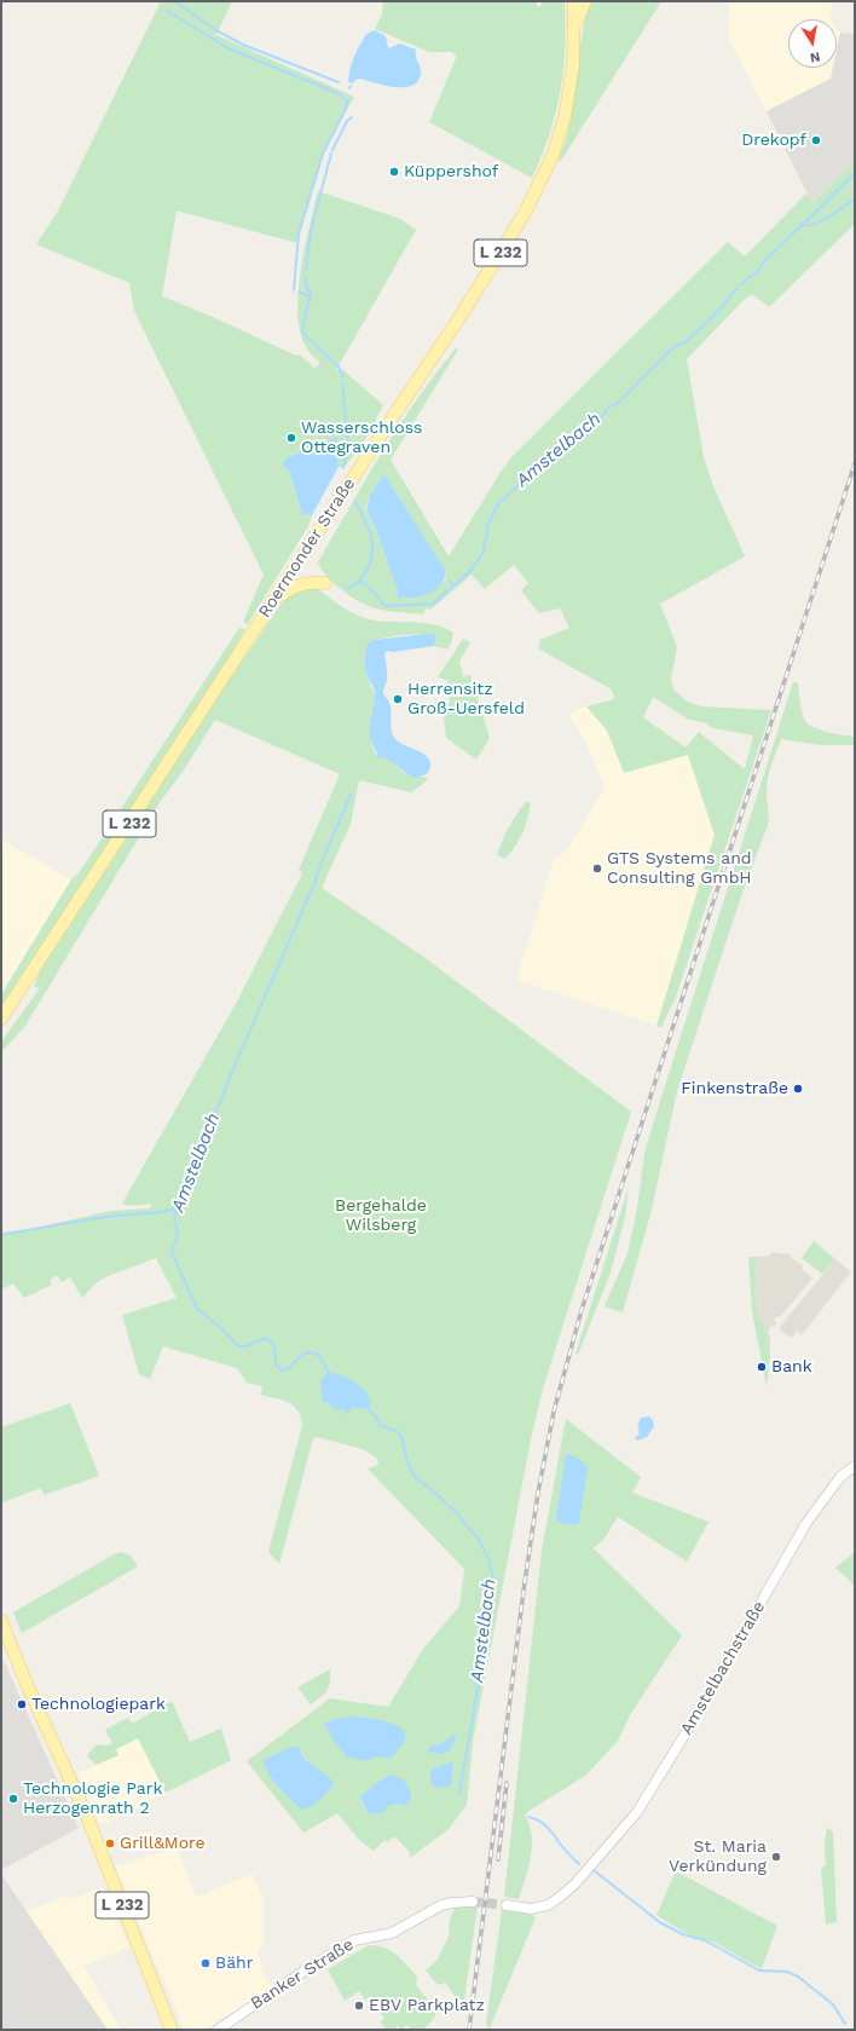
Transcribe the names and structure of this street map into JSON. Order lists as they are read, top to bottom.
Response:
{
  "streets": {
    "main road": ["L 232", "Roermonder Straße"],
    "street": ["Amstelbachstraße", "Banker Straße"]
  },
  "water": ["Amstelbach"],
  "parks": ["Bergehalde Wilsberg"],
  "places": [
    "Drekopf",
    "Küppershof",
    "Wasserschloss Ottegraven",
    "Herrensitz Groß-Uersfeld",
    "GTS Systems and Consulting GmbH",
    "Finkenstraße",
    "Bank",
    "Technologiepark",
    "Technologie Park Herzogenrath 2",
    "Grill&More",
    "St. Maria Verkündung",
    "Bähr",
    "EBV Parkplatz"
  ],
  "north": "bottom"
}
